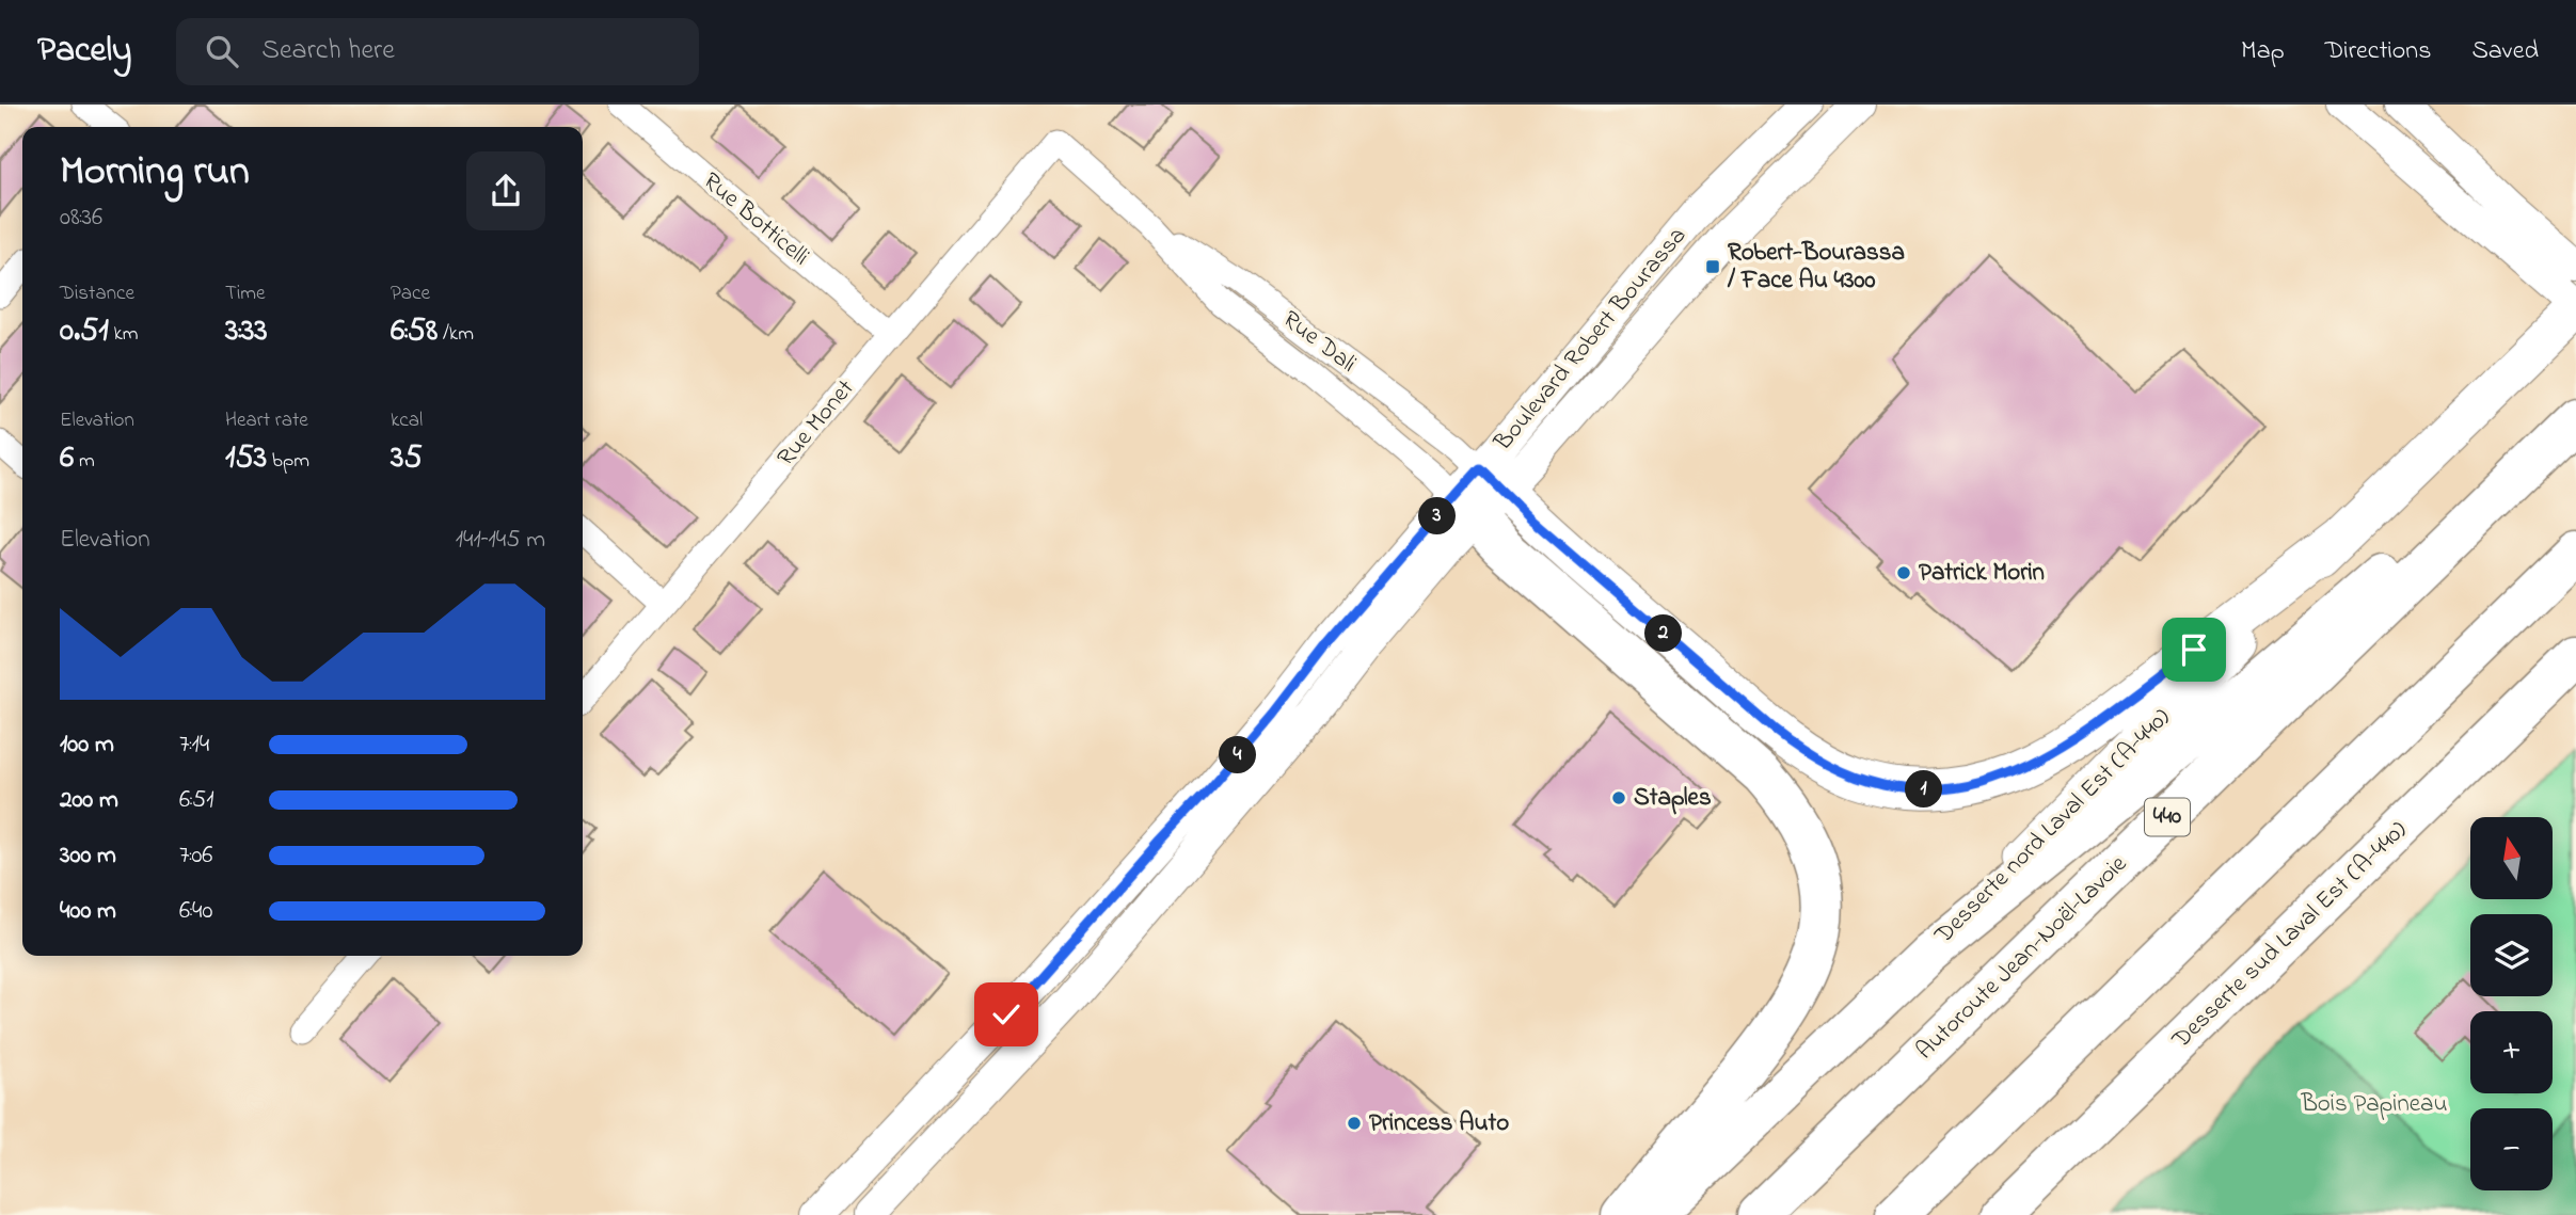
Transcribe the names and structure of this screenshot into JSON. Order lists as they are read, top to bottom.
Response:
{
  "streets": {
    "highway": [
      "440",
      "Desserte nord Laval Est (A-440)",
      "Desserte sud Laval Est (A-440)",
      "Autoroute Jean-Noël-Lavoie"
    ],
    "street": [
      "Rue Botticelli",
      "Boulevard Robert Bourassa",
      "Rue Dali",
      "Rue Monet"
    ]
  },
  "crossings": [
    ["Rue Botticelli", "Rue Monet"],
    ["Boulevard Robert Bourassa", "Rue Dali"],
    ["Rue Dali", "Rue Monet"]
  ],
  "parks": ["Bois Papineau"],
  "places": {
    "transit": ["Robert-Bourassa / Face Au 4300"],
    "other": ["Patrick Morin", "Staples", "Princess Auto"]
  },
  "north": "top",
  "page": {
    "header": "Pacely",
    "search": "Search here",
    "nav": ["Map", "Directions", "Saved"],
    "heading": ["Morning run", "08:36"],
    "stats": [
      ["Distance", "0.51 km"],
      ["Time", "3:33"],
      ["Pace", "6:58 /km"],
      ["Elevation", "6 m"],
      ["Heart rate", "153 bpm"],
      ["kcal", "35"]
    ],
    "pins": [
      "3",
      "2",
      "4",
      "1"
    ],
    "chart": ["Elevation", "141–145 m"],
    "list": [
      {
        "name": "100 m",
        "note": "7:14"
      },
      {
        "name": "200 m",
        "note": "6:51"
      },
      {
        "name": "300 m",
        "note": "7:06"
      },
      {
        "name": "400 m",
        "note": "6:40"
      }
    ],
    "map_buttons": ["+", "−"]
  }
}
